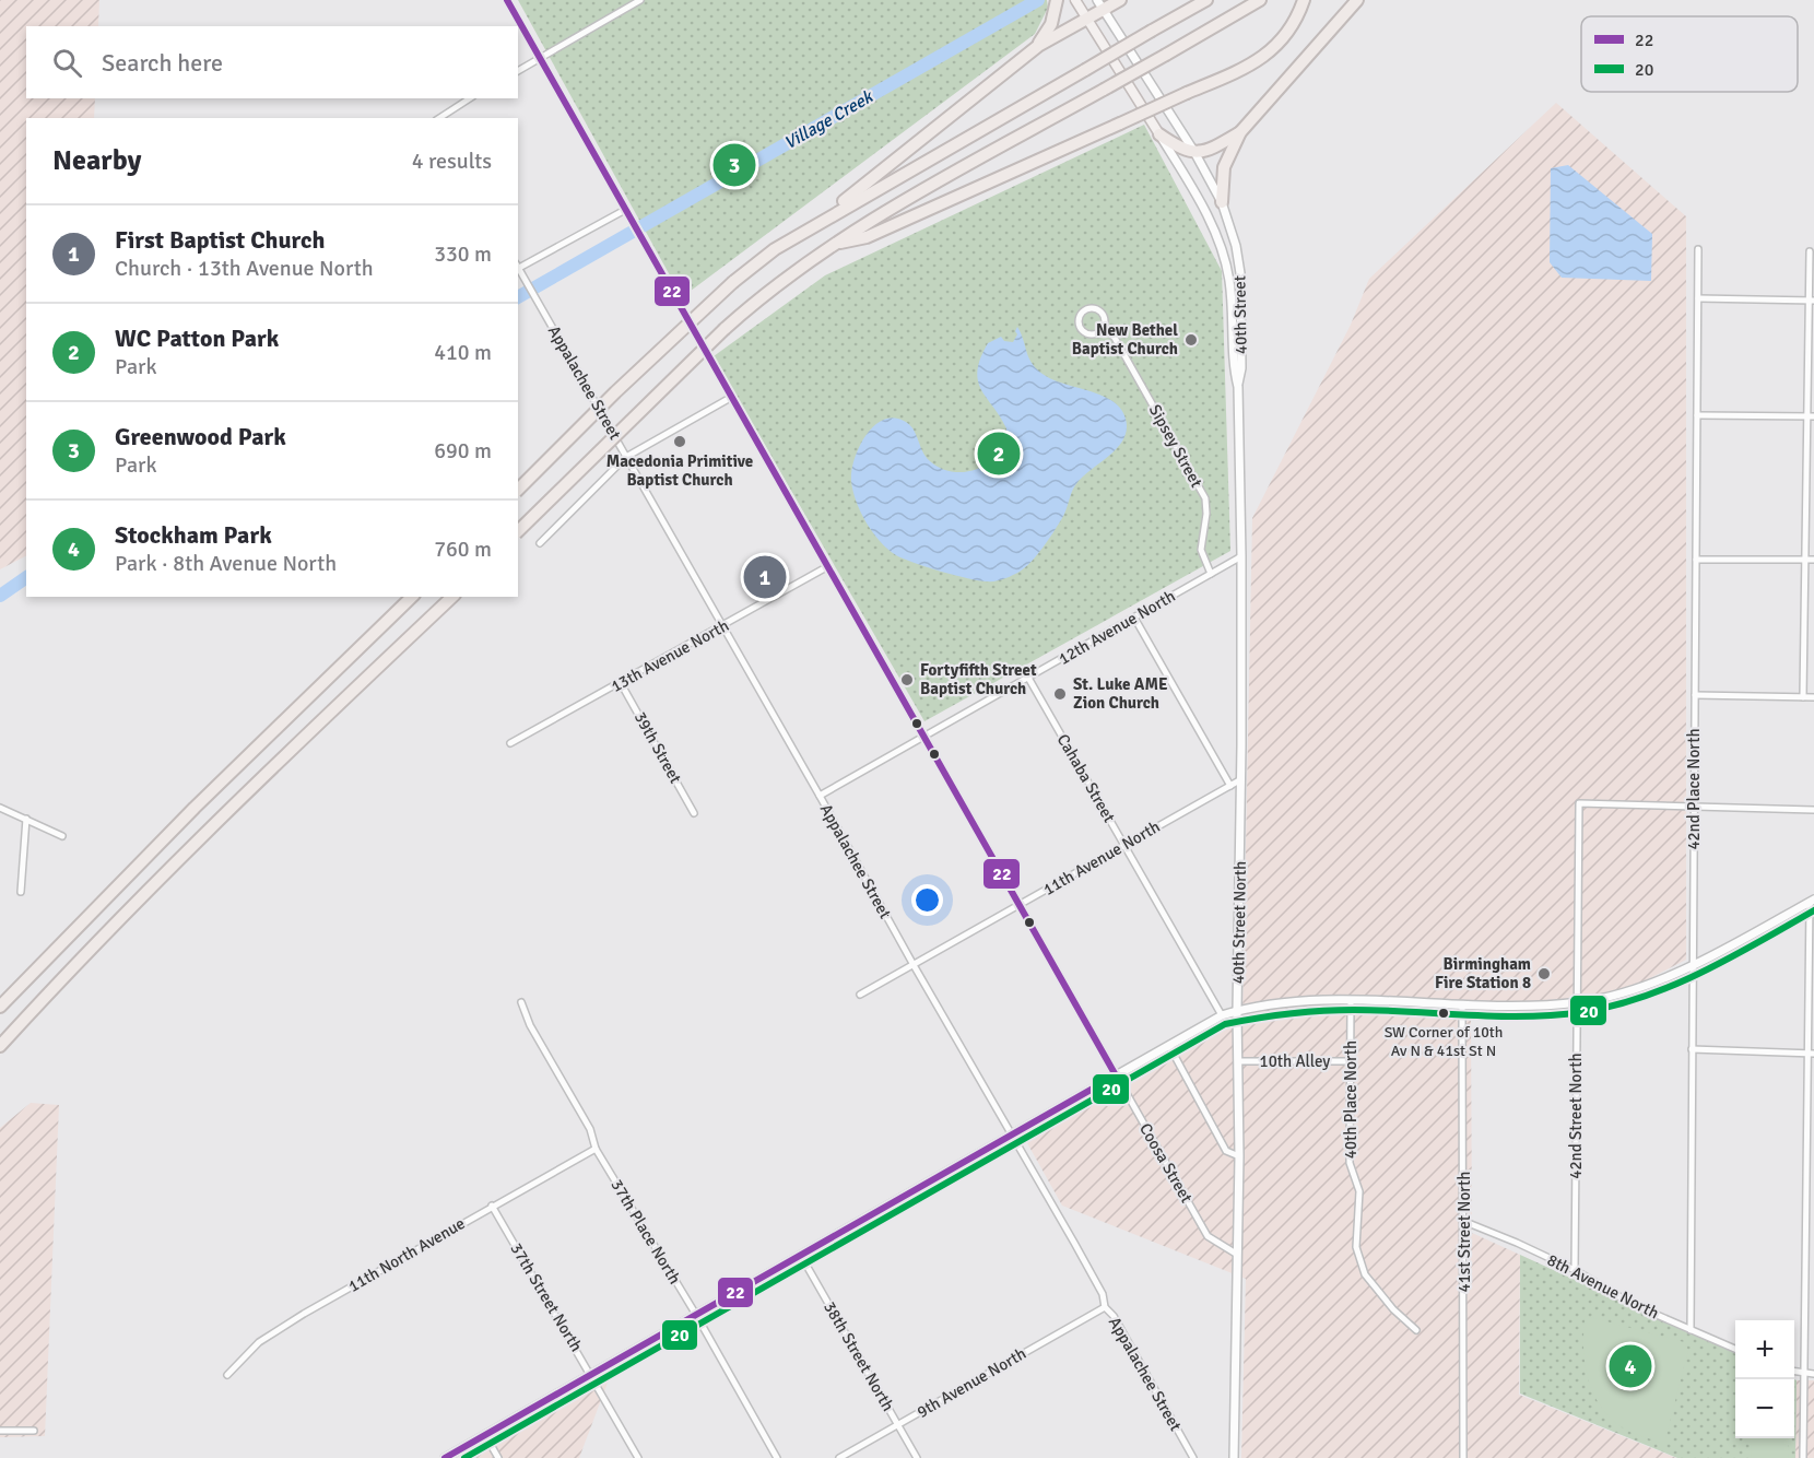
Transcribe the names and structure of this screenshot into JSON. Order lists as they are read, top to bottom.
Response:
{
  "streets": {
    "street": [
      "40th Street",
      "Appalachee Street",
      "Sipsey Street",
      "12th Avenue North",
      "13th Avenue North",
      "39th Street",
      "Cahaba Street",
      "42nd Place North",
      "11th Avenue North",
      "40th Street North",
      "10th Alley",
      "40th Place North",
      "42nd Street North",
      "Coosa Street",
      "37th Place North",
      "41st Street North",
      "11th North Avenue",
      "8th Avenue North",
      "37th Street North",
      "38th Street North",
      "9th Avenue North"
    ]
  },
  "crossings": [
    ["40th Street", "40th Street North"],
    ["Appalachee Street", "12th Avenue North"],
    ["Appalachee Street", "13th Avenue North"],
    ["Appalachee Street", "11th Avenue North"],
    ["Appalachee Street", "9th Avenue North"],
    ["Sipsey Street", "12th Avenue North"],
    ["12th Avenue North", "Cahaba Street"],
    ["12th Avenue North", "40th Street North"],
    ["12th Avenue North", "Coosa Street"],
    ["13th Avenue North", "39th Street"],
    ["13th Avenue North", "Coosa Street"],
    ["Cahaba Street", "11th Avenue North"],
    ["42nd Place North", "42nd Street North"],
    ["42nd Place North", "8th Avenue North"],
    ["11th Avenue North", "40th Street North"],
    ["11th Avenue North", "Coosa Street"],
    ["40th Street North", "10th Alley"],
    ["40th Street North", "Coosa Street"],
    ["10th Alley", "40th Place North"],
    ["42nd Street North", "8th Avenue North"],
    ["37th Place North", "11th North Avenue"],
    ["41st Street North", "8th Avenue North"],
    ["11th North Avenue", "37th Street North"],
    ["38th Street North", "9th Avenue North"]
  ],
  "water": ["Village Creek"],
  "places": [
    "New Bethel Baptist Church",
    "Macedonia Primitive Baptist Church",
    "Fortyfifth Street Baptist Church",
    "St. Luke AME Zion Church",
    "Birmingham Fire Station 8",
    "SW Corner of 10th Av N & 41st St N"
  ],
  "lines": ["transit line 22", "transit line 20"],
  "legend": ["22", "20"],
  "page": {
    "search": "Search here",
    "heading": ["Nearby", "4 results"],
    "pins": [
      "3",
      "2",
      "1",
      "4"
    ],
    "list": [
      {
        "mark": "1",
        "name": "First Baptist Church",
        "note": "Church · 13th Avenue North",
        "value": "330 m"
      },
      {
        "mark": "2",
        "name": "WC Patton Park",
        "note": "Park",
        "value": "410 m"
      },
      {
        "mark": "3",
        "name": "Greenwood Park",
        "note": "Park",
        "value": "690 m"
      },
      {
        "mark": "4",
        "name": "Stockham Park",
        "note": "Park · 8th Avenue North",
        "value": "760 m"
      }
    ],
    "map_buttons": ["+", "−"]
  }
}
